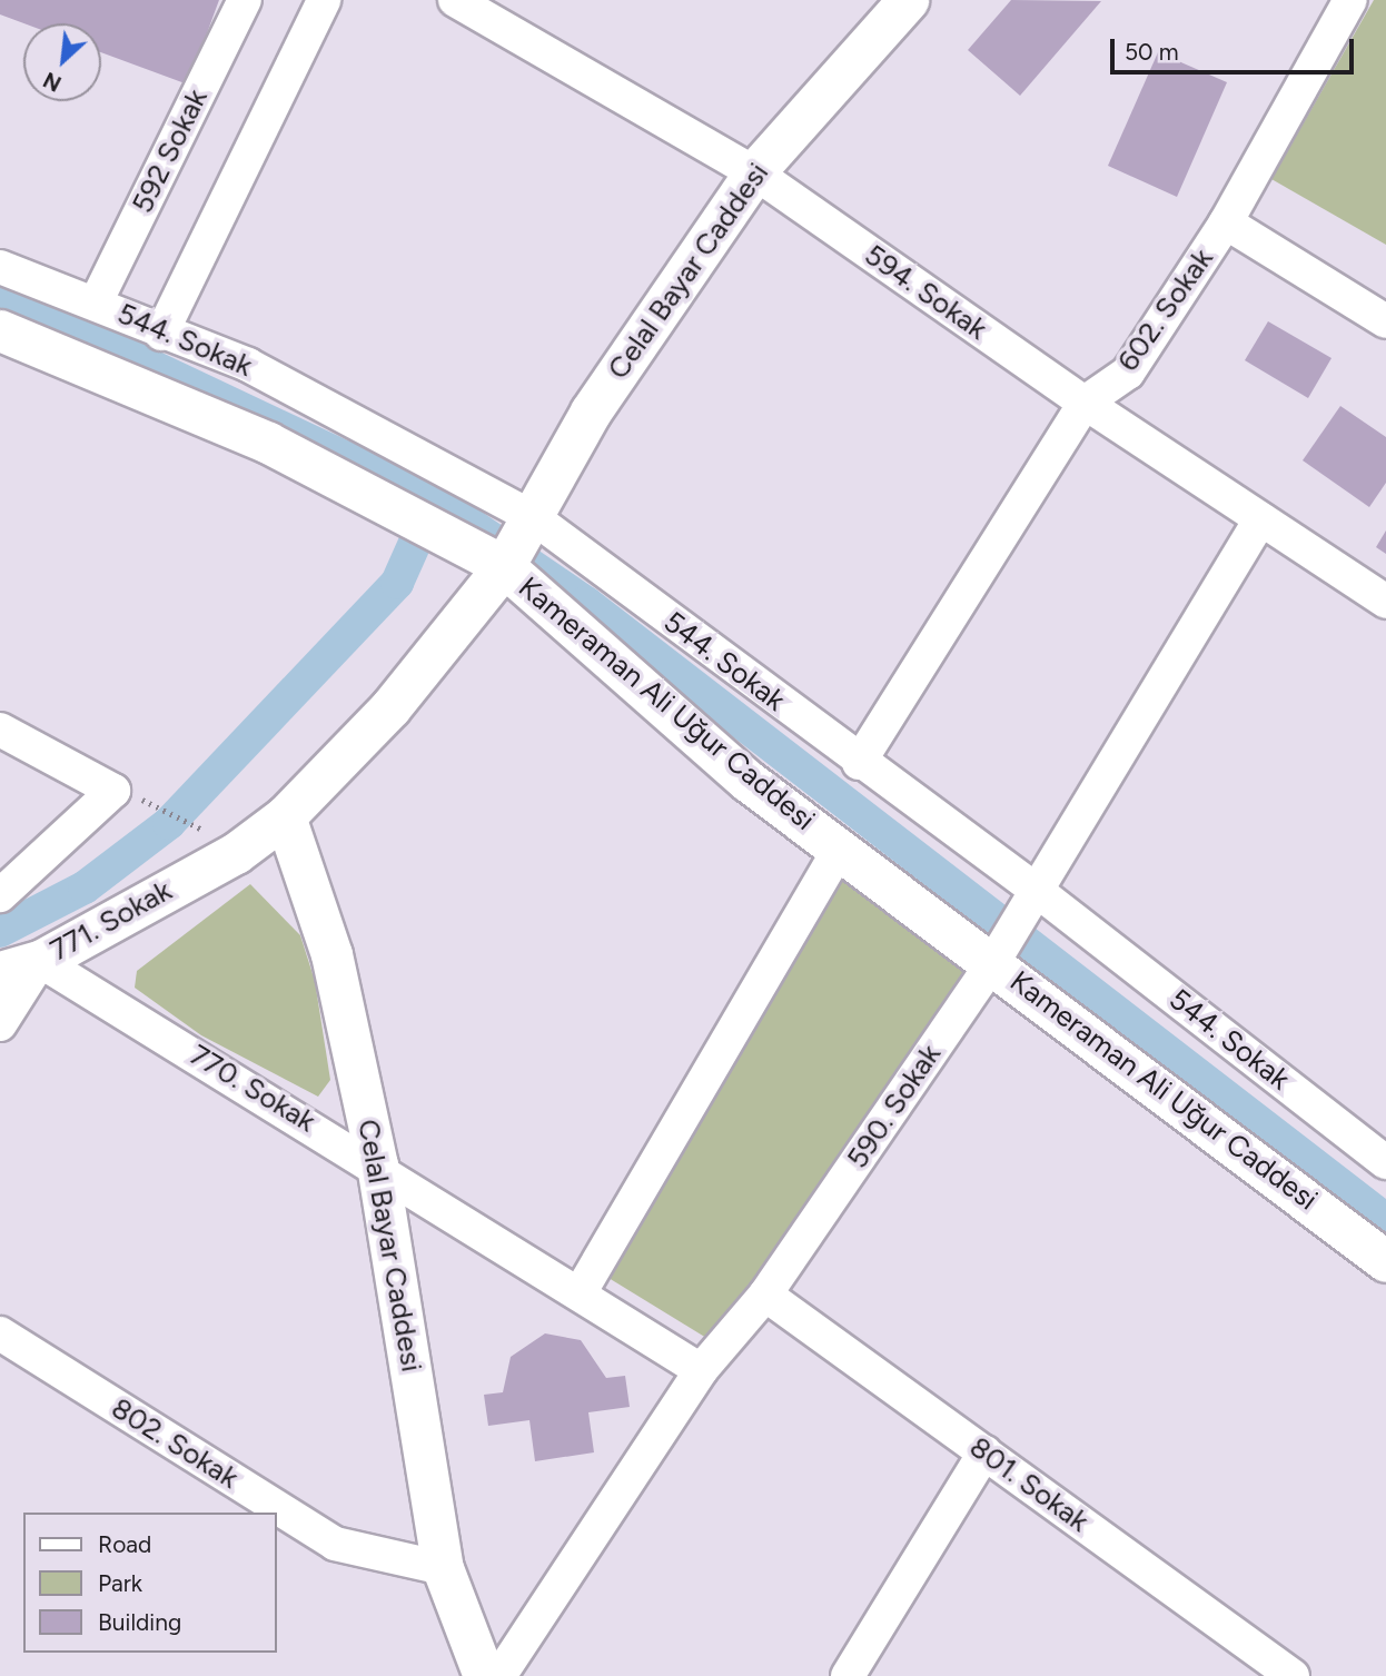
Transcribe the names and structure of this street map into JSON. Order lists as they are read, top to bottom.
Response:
{
  "streets": {
    "street": [
      "592 Sokak",
      "Celal Bayar Caddesi",
      "594. Sokak",
      "602. Sokak",
      "544. Sokak",
      "Kameraman Ali Uğur Caddesi",
      "771. Sokak",
      "770. Sokak",
      "590. Sokak",
      "802. Sokak",
      "801. Sokak"
    ]
  },
  "crossings": [
    ["592 Sokak", "544. Sokak"],
    ["Celal Bayar Caddesi", "594. Sokak"],
    ["Celal Bayar Caddesi", "544. Sokak"],
    ["Celal Bayar Caddesi", "Kameraman Ali Uğur Caddesi"],
    ["Celal Bayar Caddesi", "771. Sokak"],
    ["Celal Bayar Caddesi", "770. Sokak"],
    ["Celal Bayar Caddesi", "802. Sokak"],
    ["594. Sokak", "602. Sokak"],
    ["594. Sokak", "590. Sokak"],
    ["602. Sokak", "544. Sokak"],
    ["544. Sokak", "590. Sokak"],
    ["Kameraman Ali Uğur Caddesi", "590. Sokak"],
    ["771. Sokak", "770. Sokak"],
    ["770. Sokak", "590. Sokak"],
    ["590. Sokak", "801. Sokak"]
  ],
  "legend": ["Road", "Park", "Building"],
  "scale_bar": "50 m",
  "north": "bottom left"
}
